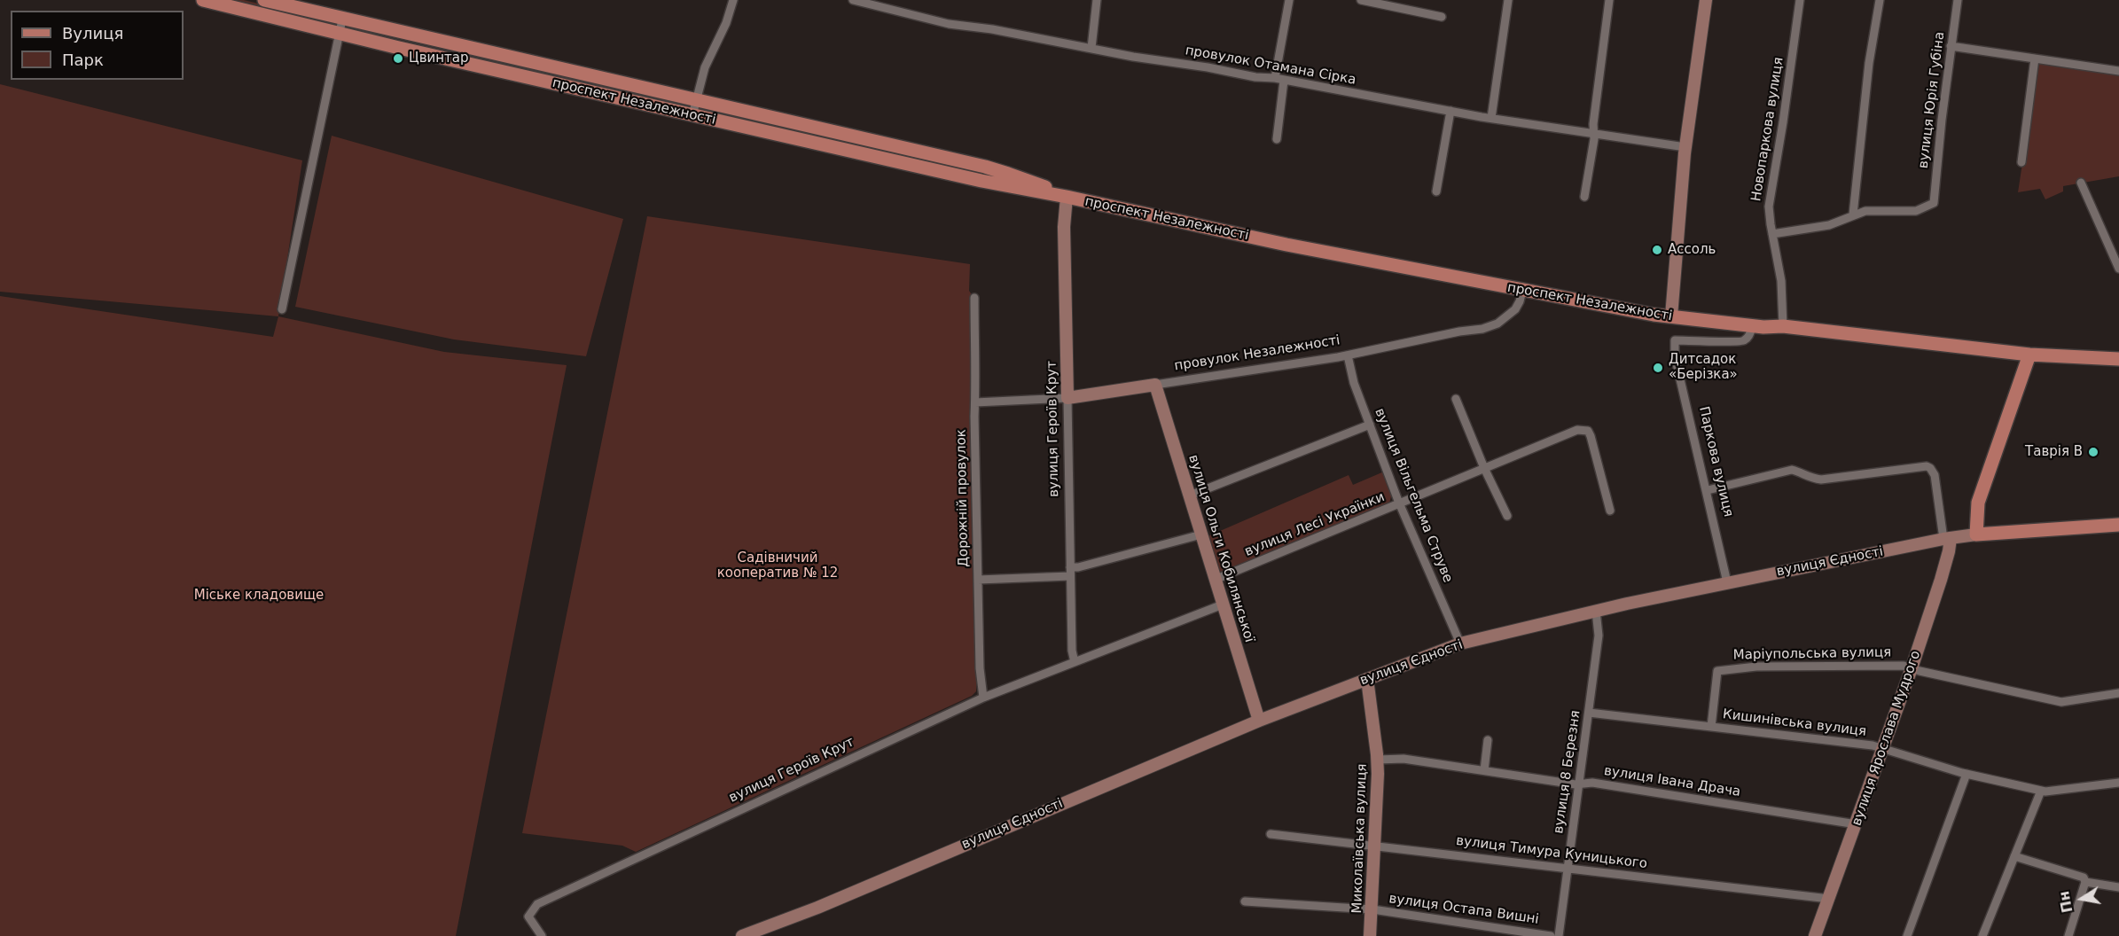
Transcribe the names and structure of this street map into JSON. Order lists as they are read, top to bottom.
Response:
{
  "streets": {
    "main road": ["проспект Незалежності", "вулиця Єдності"],
    "street": [
      "провулок Отамана Сірка",
      "вулиця Юрія Губіна",
      "Новопаркова вулиця",
      "провулок Незалежності",
      "вулиця Героїв Крут",
      "Паркова вулиця",
      "вулиця Вільгельма Струве",
      "Дорожній провулок",
      "вулиця Лесі Українки",
      "вулиця Ольги Кобилянської",
      "Маріупольська вулиця",
      "Кишинівська вулиця",
      "вулиця Ярослава Мудрого",
      "вулиця 8 Березня",
      "вулиця Івана Драча",
      "Миколаївська вулиця",
      "вулиця Тимура Куницького",
      "вулиця Остапа Вишні"
    ]
  },
  "crossings": [
    ["проспект Незалежності", "Новопаркова вулиця"],
    ["проспект Незалежності", "провулок Незалежності"],
    ["проспект Незалежності", "вулиця Героїв Крут"],
    ["проспект Незалежності", "Паркова вулиця"],
    ["провулок Незалежності", "вулиця Героїв Крут"],
    ["провулок Незалежності", "вулиця Вільгельма Струве"],
    ["провулок Незалежності", "Дорожній провулок"],
    ["провулок Незалежності", "вулиця Ольги Кобилянської"],
    ["вулиця Героїв Крут", "Дорожній провулок"],
    ["вулиця Героїв Крут", "вулиця Ольги Кобилянської"],
    ["Паркова вулиця", "вулиця Єдності"],
    ["вулиця Вільгельма Струве", "вулиця Лесі Українки"],
    ["вулиця Вільгельма Струве", "вулиця Єдності"],
    ["вулиця Лесі Українки", "вулиця Ольги Кобилянської"],
    ["вулиця Ольги Кобилянської", "вулиця Єдності"],
    ["вулиця Єдності", "вулиця Ярослава Мудрого"],
    ["вулиця Єдності", "вулиця 8 Березня"],
    ["вулиця Єдності", "Миколаївська вулиця"],
    ["Маріупольська вулиця", "Кишинівська вулиця"],
    ["Маріупольська вулиця", "вулиця Ярослава Мудрого"],
    ["Кишинівська вулиця", "вулиця Ярослава Мудрого"],
    ["Кишинівська вулиця", "вулиця 8 Березня"],
    ["вулиця Ярослава Мудрого", "вулиця Івана Драча"],
    ["вулиця Ярослава Мудрого", "вулиця Тимура Куницького"],
    ["вулиця 8 Березня", "вулиця Івана Драча"],
    ["вулиця 8 Березня", "вулиця Тимура Куницького"],
    ["вулиця Івана Драча", "Миколаївська вулиця"],
    ["Миколаївська вулиця", "вулиця Тимура Куницького"],
    ["Миколаївська вулиця", "вулиця Остапа Вишні"]
  ],
  "parks": ["Садівничий кооператив № 12", "Міське кладовище"],
  "places": [
    "Цвинтар",
    "Ассоль",
    "Дитсадок «Берізка»",
    "Таврія В"
  ],
  "legend": ["Вулиця", "Парк"],
  "north": "left"
}
